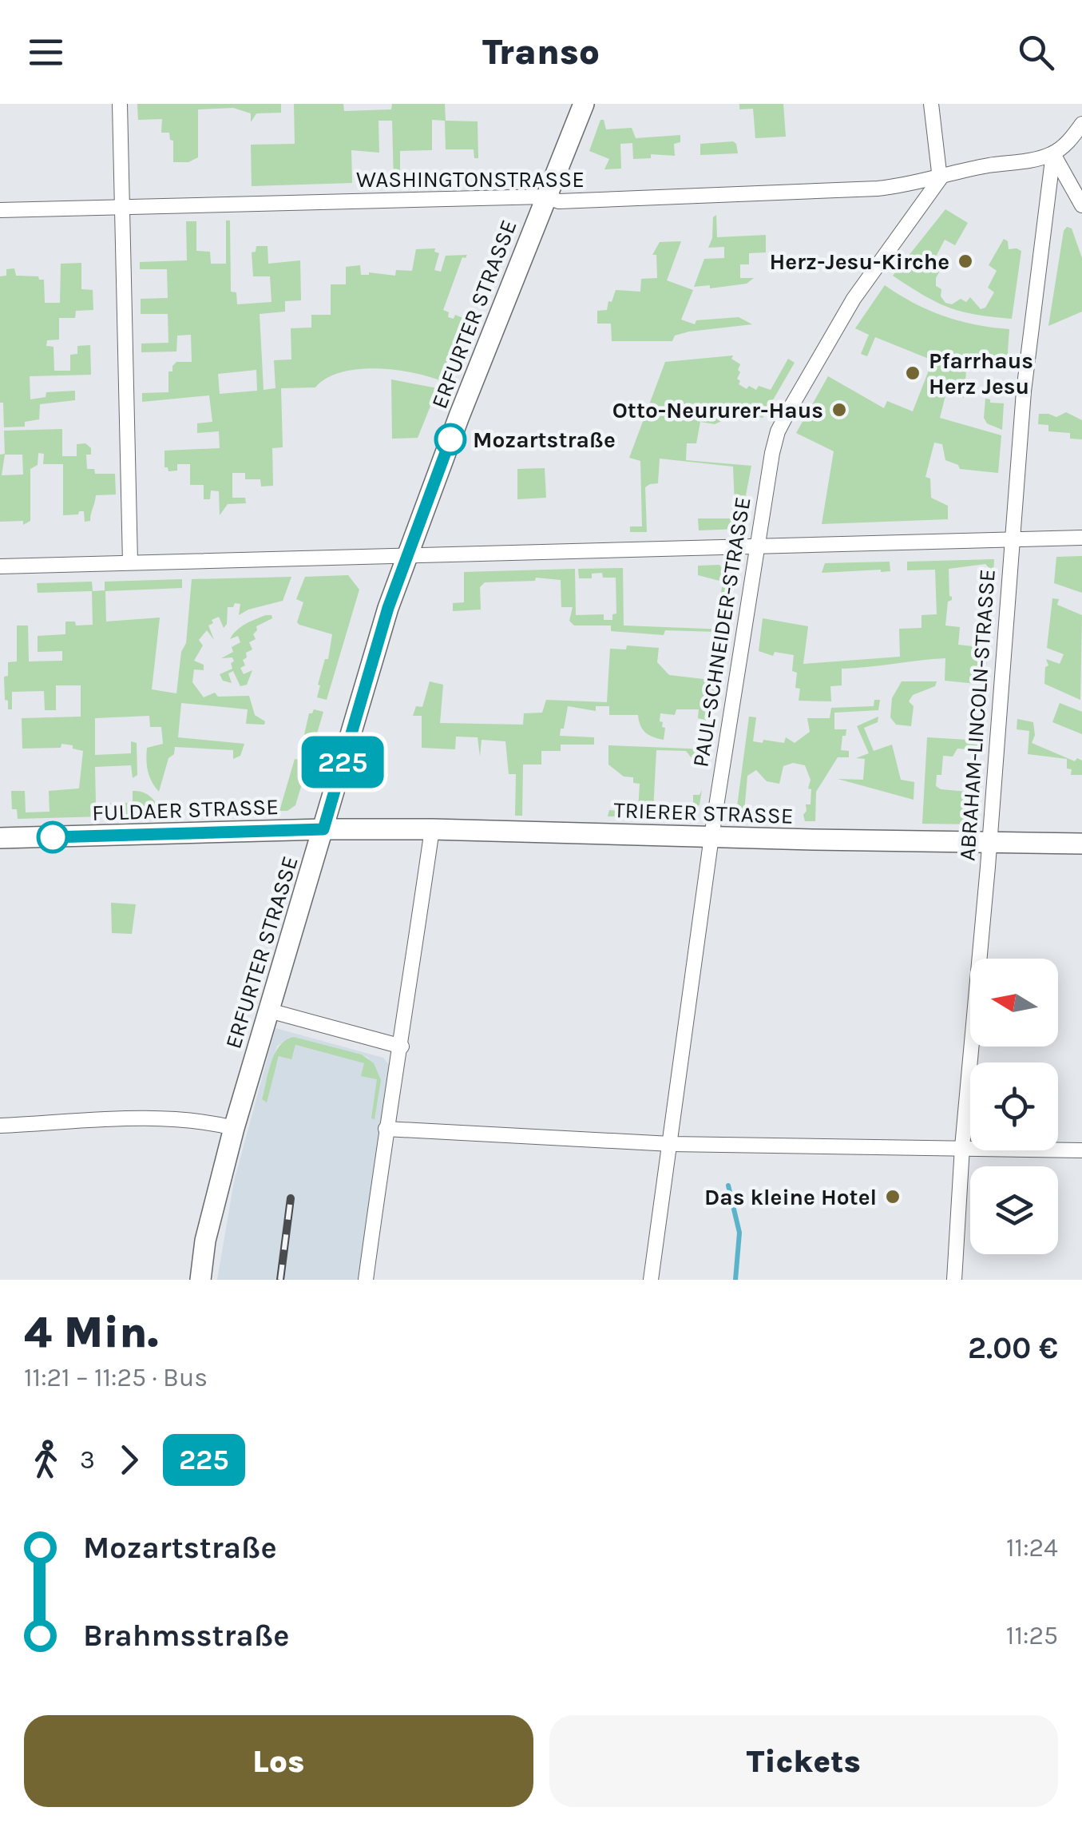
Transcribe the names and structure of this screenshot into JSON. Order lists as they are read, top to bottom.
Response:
{
  "streets": {
    "street": [
      "WASHINGTONSTRASSE",
      "ERFURTER STRASSE",
      "PAUL-SCHNEIDER-STRASSE",
      "ABRAHAM-LINCOLN-STRASSE",
      "FULDAER STRASSE",
      "TRIERER STRASSE"
    ]
  },
  "crossings": [
    ["WASHINGTONSTRASSE", "ERFURTER STRASSE"],
    ["WASHINGTONSTRASSE", "PAUL-SCHNEIDER-STRASSE"],
    ["WASHINGTONSTRASSE", "ABRAHAM-LINCOLN-STRASSE"],
    ["ERFURTER STRASSE", "FULDAER STRASSE"],
    ["ERFURTER STRASSE", "TRIERER STRASSE"],
    ["PAUL-SCHNEIDER-STRASSE", "TRIERER STRASSE"],
    ["ABRAHAM-LINCOLN-STRASSE", "TRIERER STRASSE"],
    ["FULDAER STRASSE", "TRIERER STRASSE"]
  ],
  "places": [
    "Herz-Jesu-Kirche",
    "Pfarrhaus Herz Jesu",
    "Otto-Neururer-Haus",
    "Mozartstraße",
    "Das kleine Hotel"
  ],
  "lines": ["bus line 225"],
  "north": "left",
  "page": {
    "header": "Transo",
    "on_map": "225",
    "heading": ["4 Min.", "11:21 – 11:25 · Bus", "2.00 €"],
    "legs": ["3", "225"],
    "list": [
      {
        "name": "Mozartstraße",
        "value": "11:24"
      },
      {
        "name": "Brahmsstraße",
        "value": "11:25"
      }
    ],
    "buttons": ["Los", "Tickets"]
  }
}
